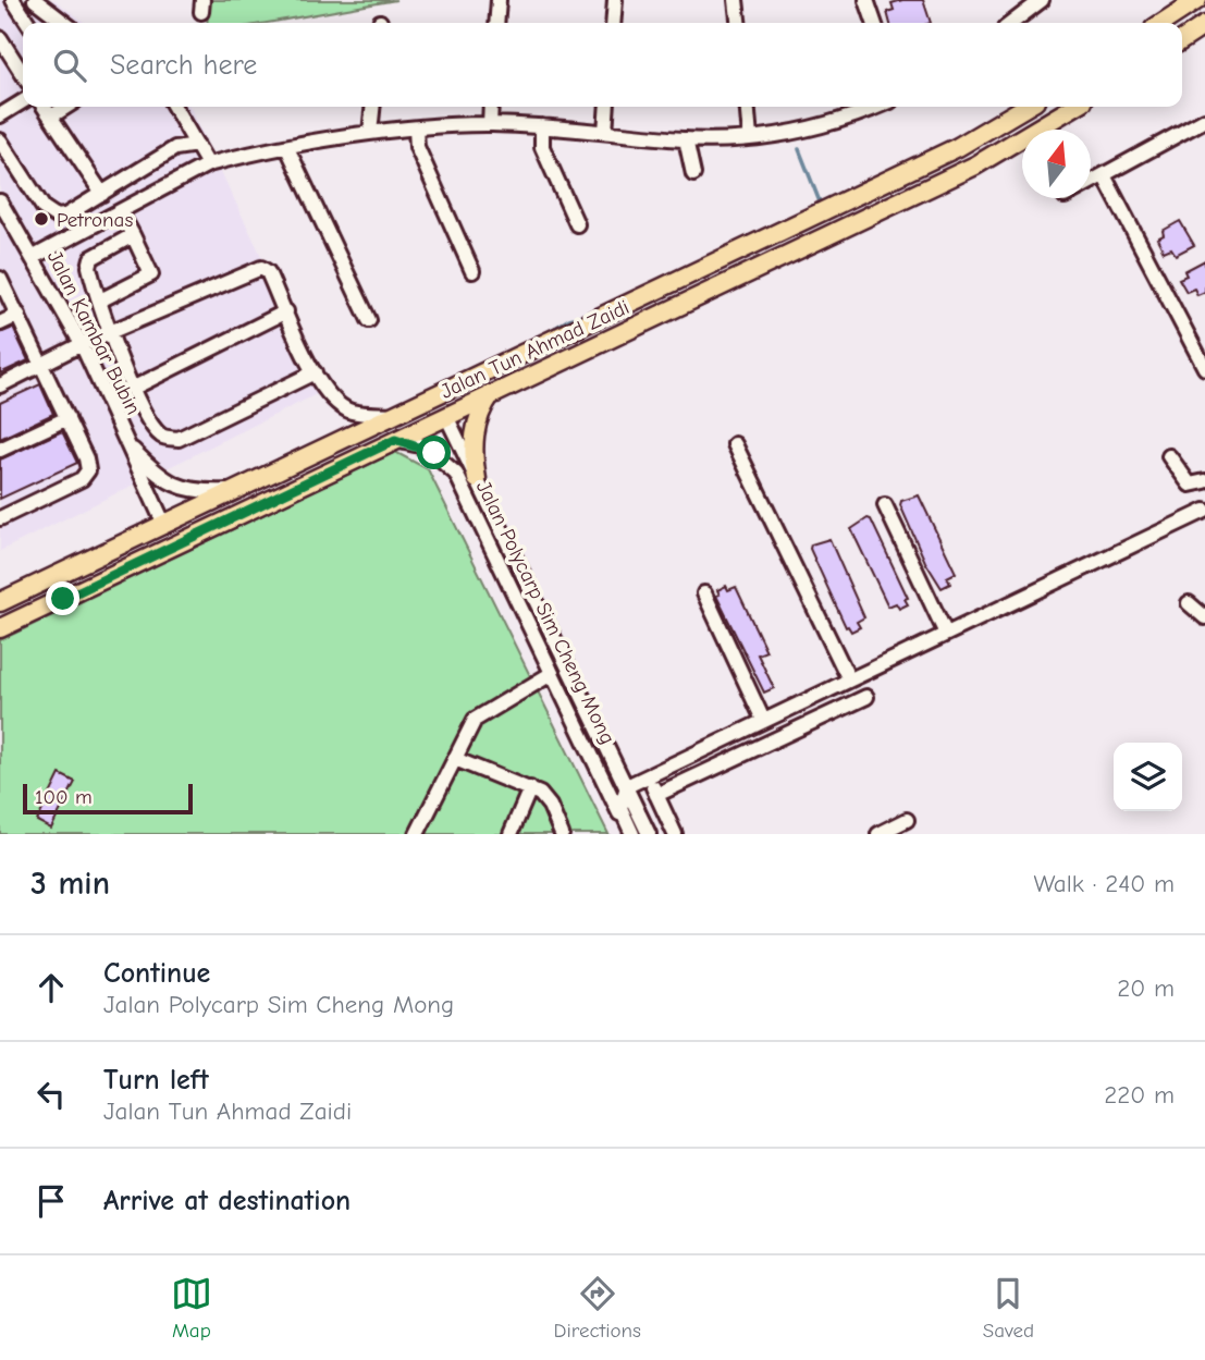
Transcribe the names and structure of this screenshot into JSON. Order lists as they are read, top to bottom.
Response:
{
  "streets": {
    "main road": ["Jalan Tun Ahmad Zaidi"],
    "street": ["Jalan Kambar Bubin", "Jalan Polycarp Sim Cheng Mong"]
  },
  "crossings": [
    ["Jalan Kambar Bubin", "Jalan Tun Ahmad Zaidi"],
    ["Jalan Tun Ahmad Zaidi", "Jalan Polycarp Sim Cheng Mong"]
  ],
  "places": ["Petronas"],
  "scale_bar": "100 m",
  "north": "top",
  "page": {
    "search": "Search here",
    "scale": "100 m",
    "heading": ["3 min", "Walk · 240 m"],
    "list": [
      ["Continue", "Jalan Polycarp Sim Cheng Mong", "20 m"],
      ["Turn left", "Jalan Tun Ahmad Zaidi", "220 m"],
      "Arrive at destination"
    ],
    "nav": ["Map", "Directions", "Saved"]
  }
}
